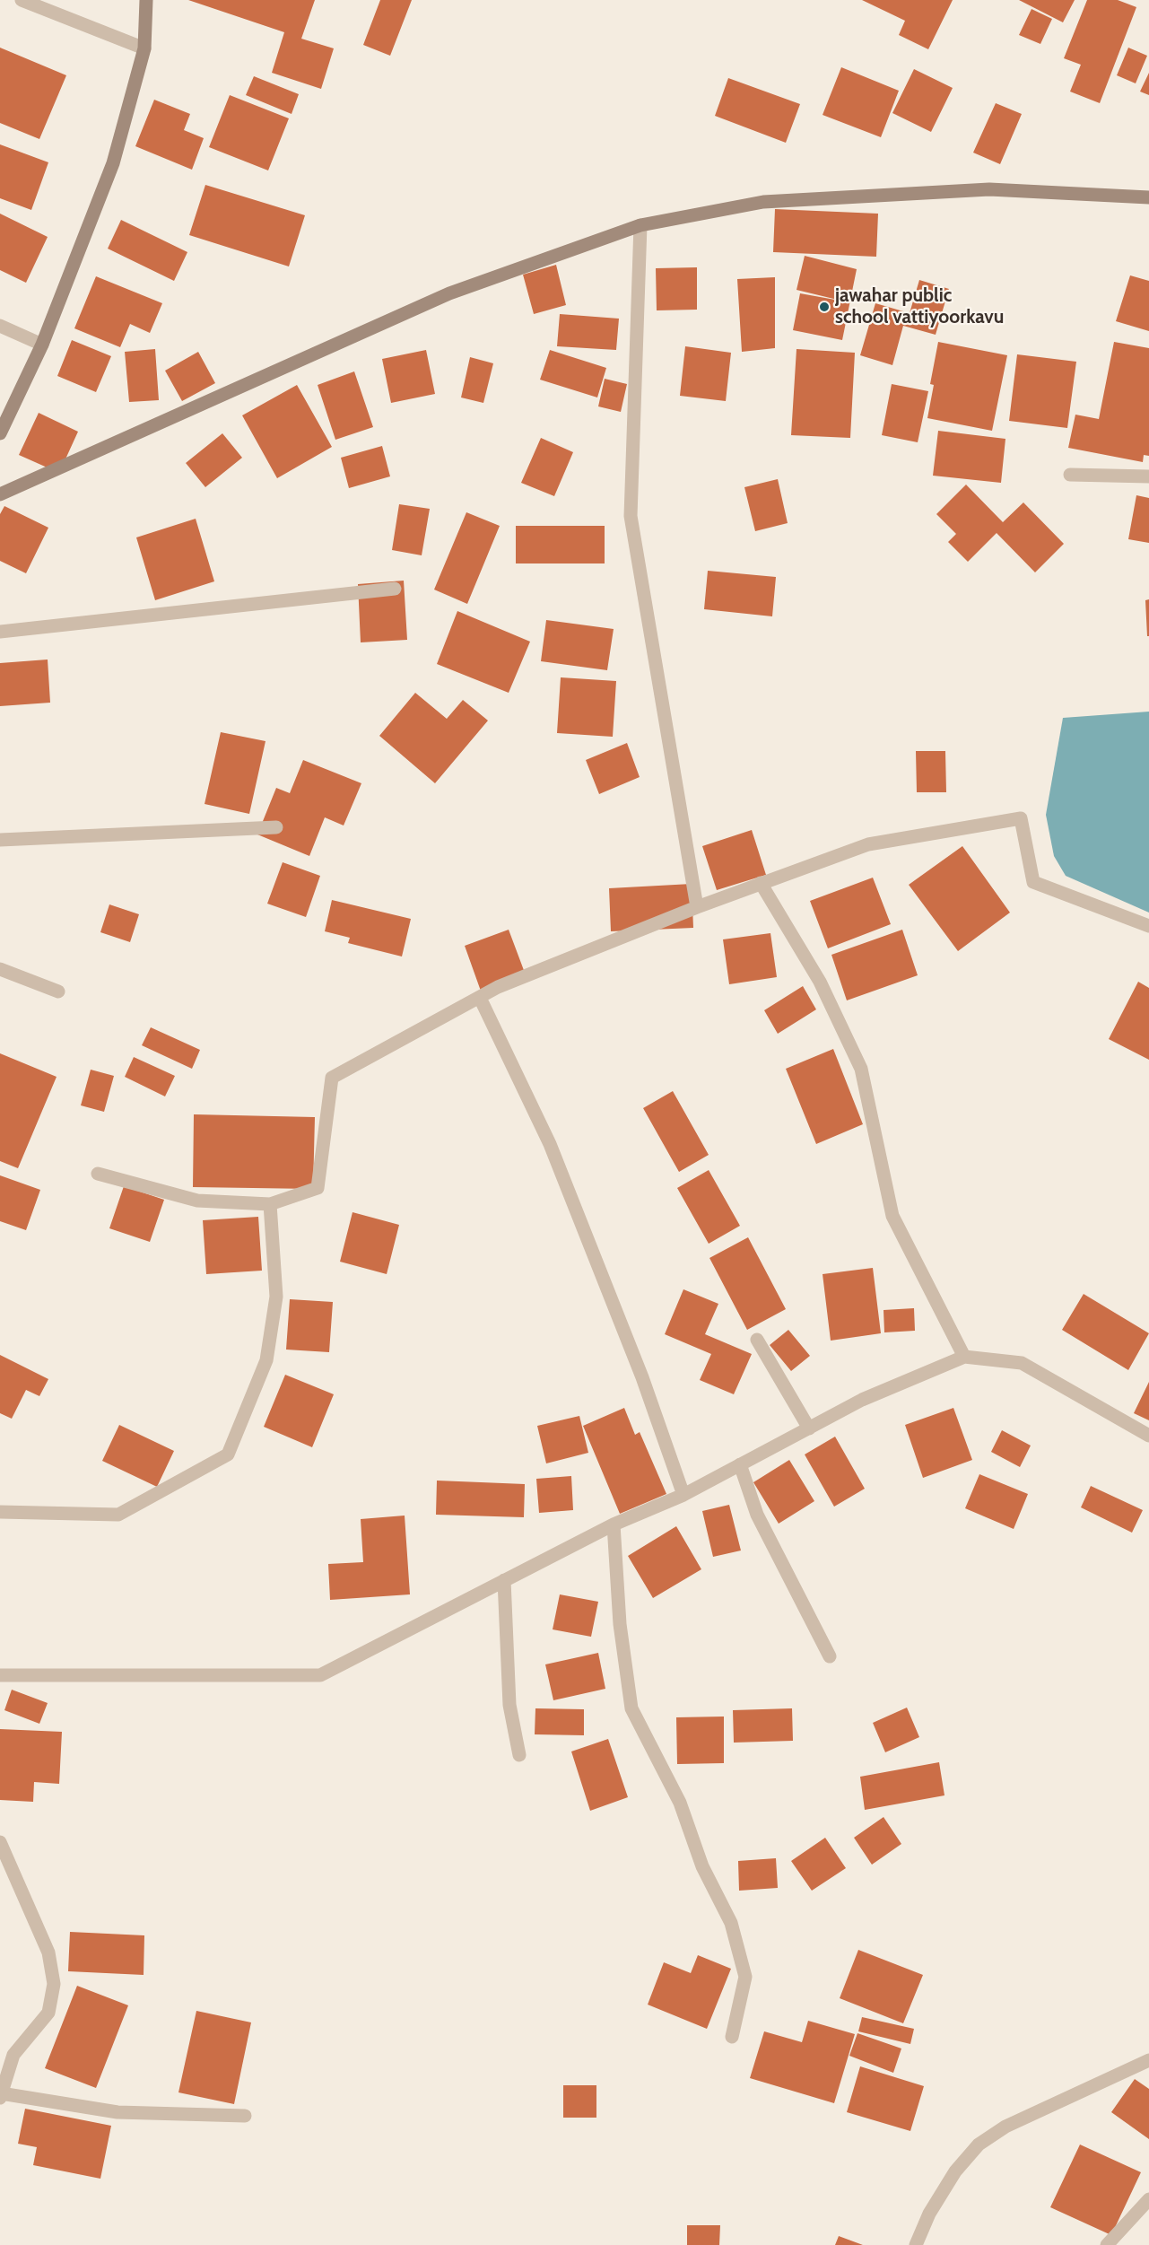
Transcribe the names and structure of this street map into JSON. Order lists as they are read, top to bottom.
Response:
{
  "places": ["jawahar public school vattiyoorkavu"]
}
